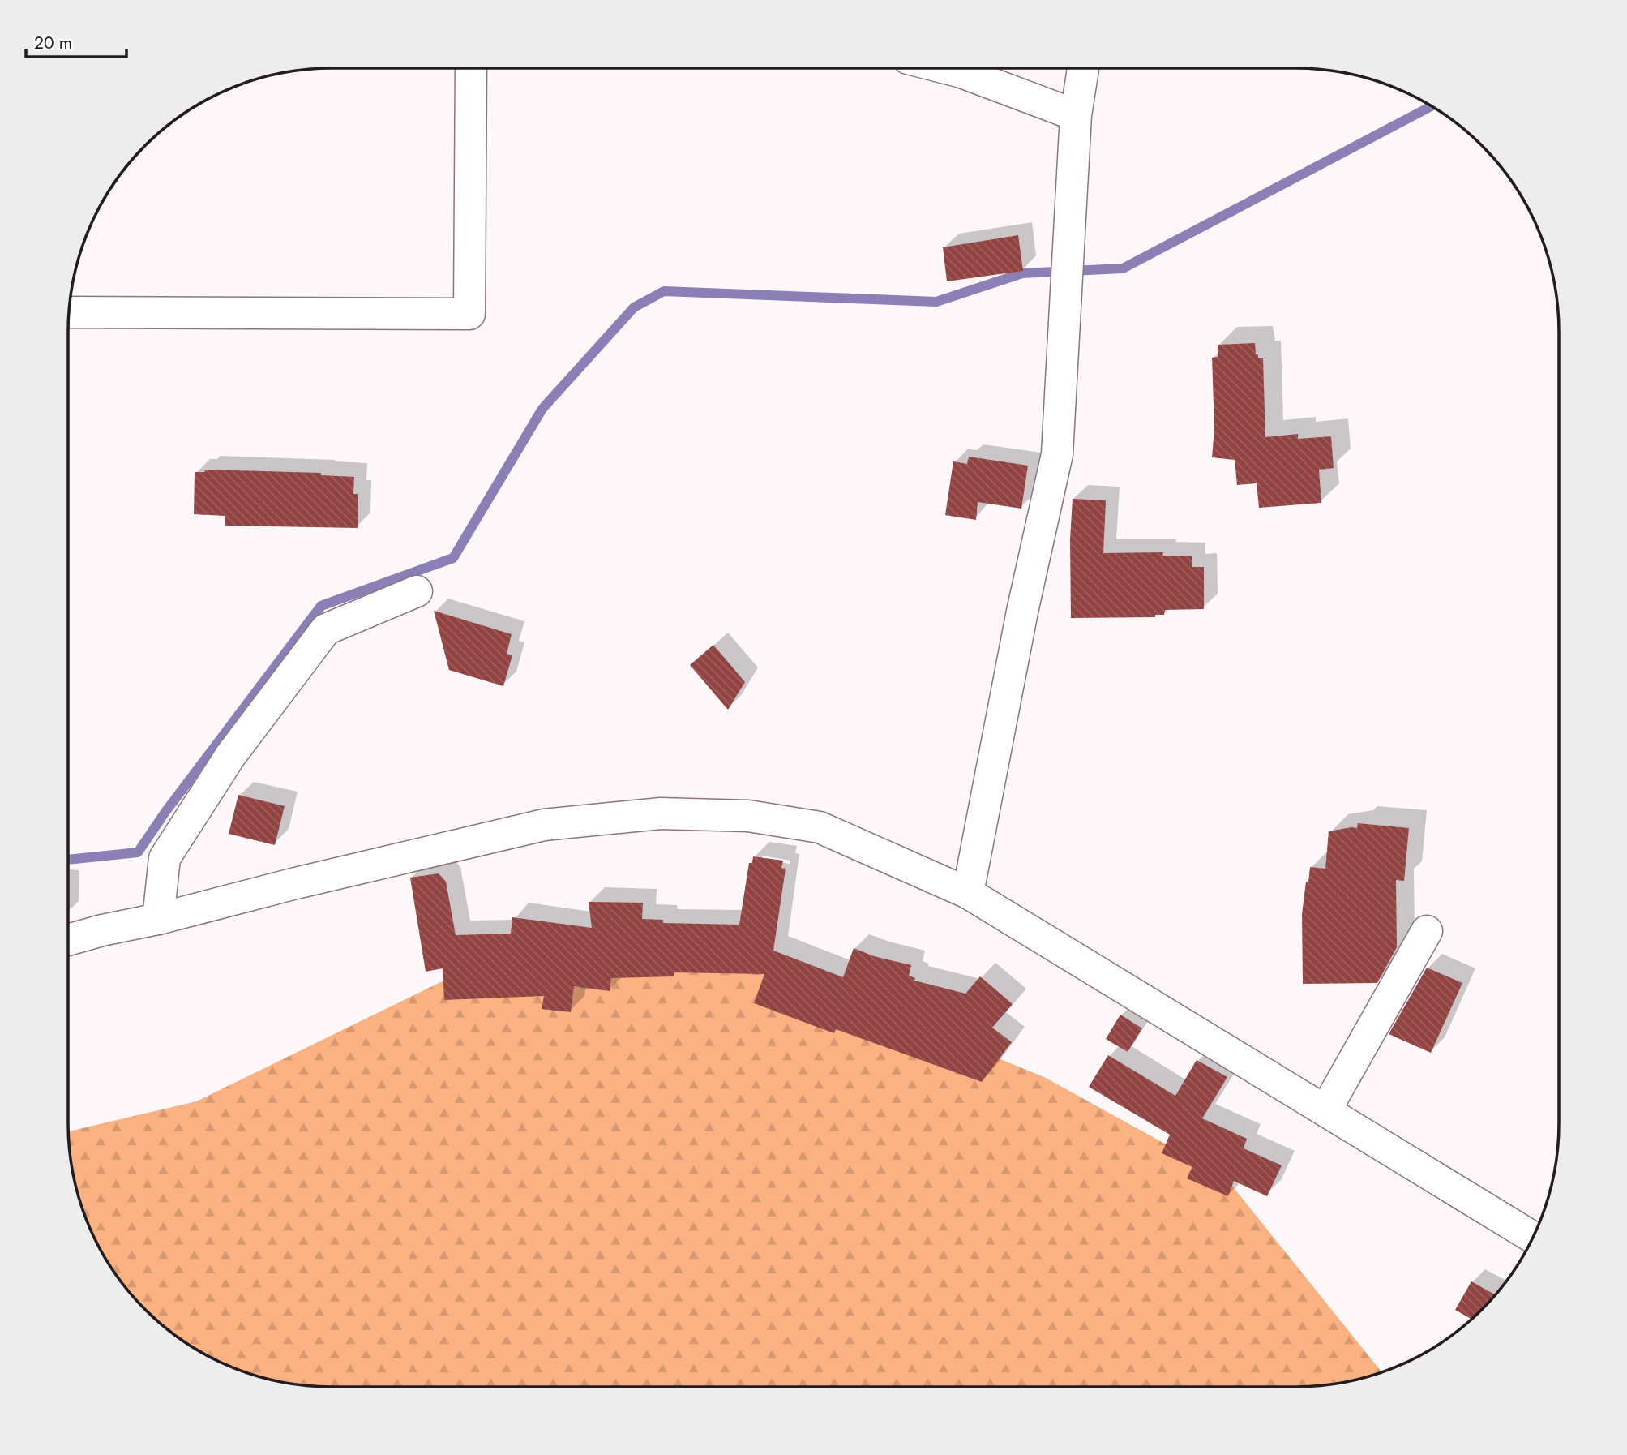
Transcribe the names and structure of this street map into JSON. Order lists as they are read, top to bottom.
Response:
{
  "scale_bar": "20 m"
}
